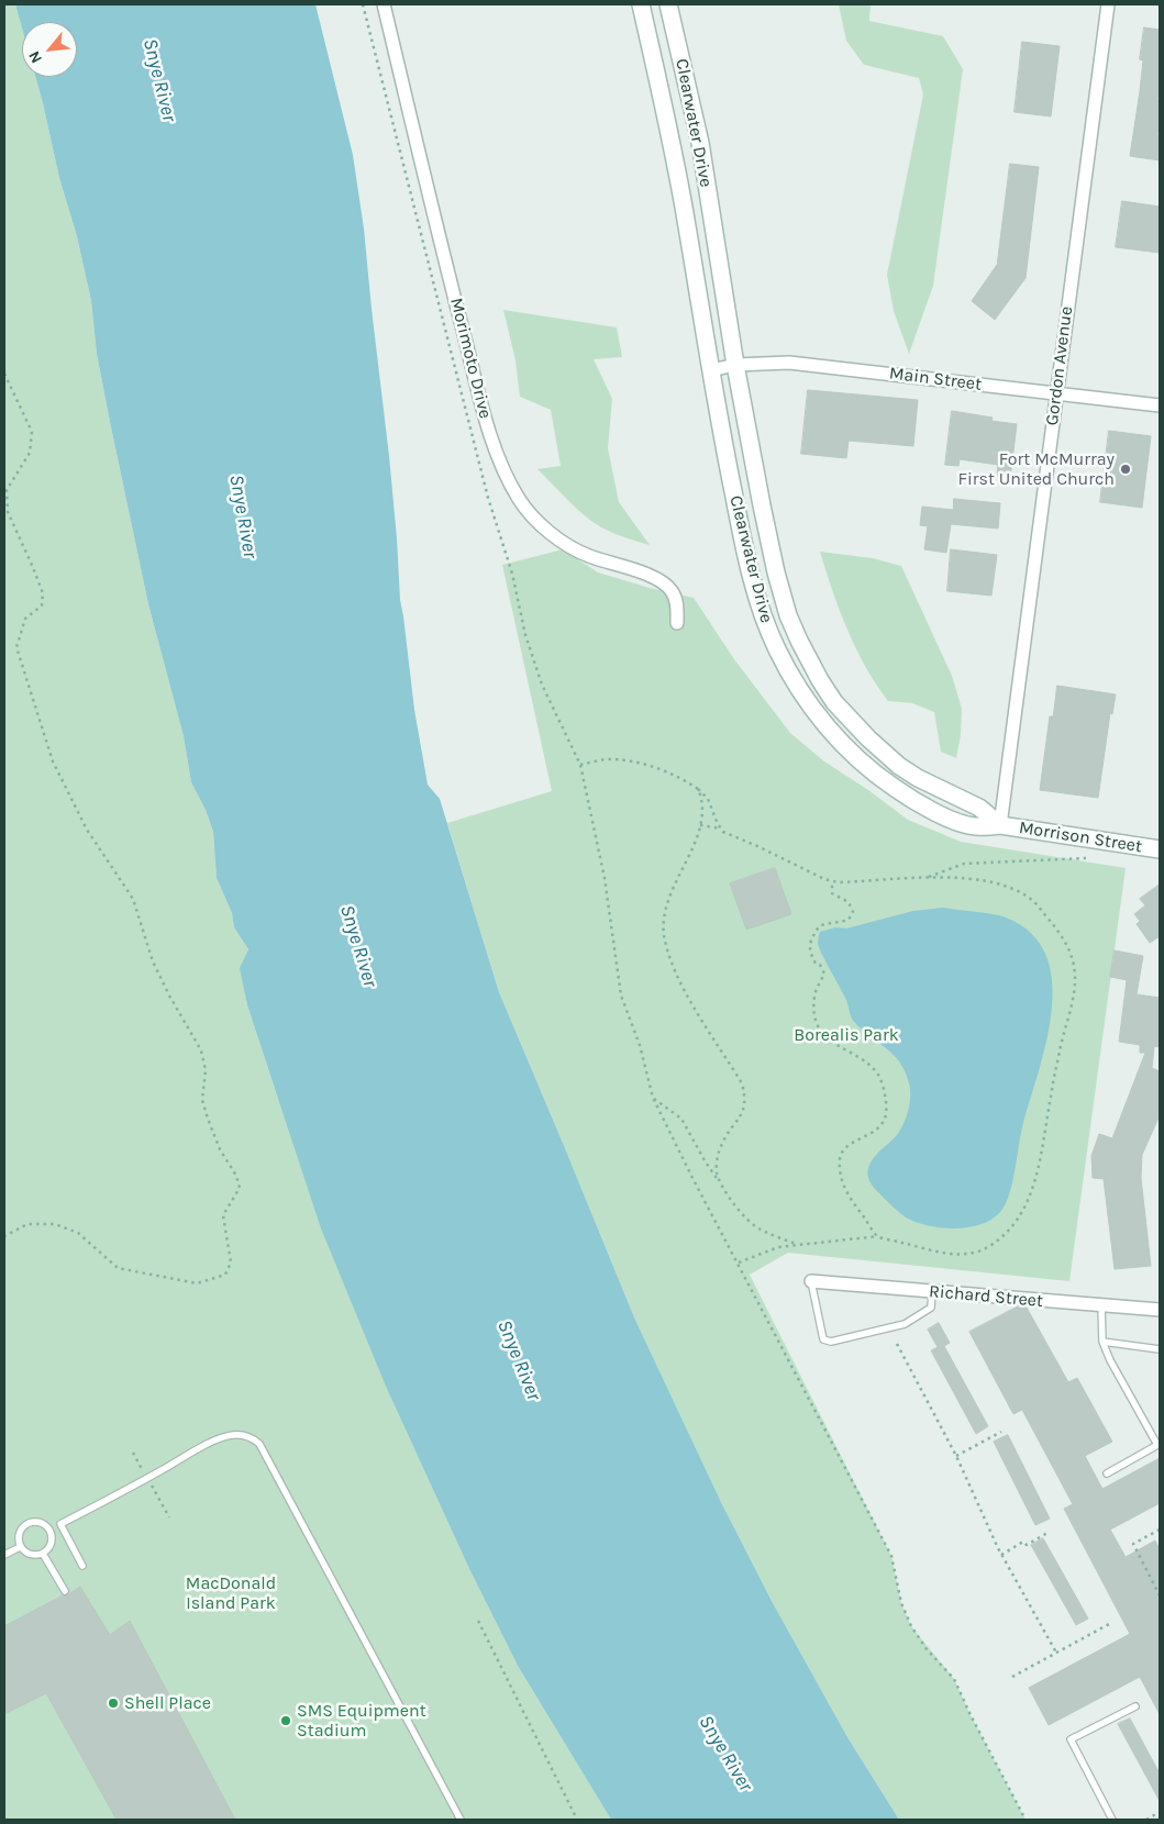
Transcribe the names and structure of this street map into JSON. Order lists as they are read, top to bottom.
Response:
{
  "streets": {
    "main road": ["Clearwater Drive", "Morrison Street"],
    "street": [
      "Morimoto Drive",
      "Gordon Avenue",
      "Main Street",
      "Richard Street"
    ]
  },
  "crossings": [
    ["Clearwater Drive", "Gordon Avenue"],
    ["Clearwater Drive", "Main Street"],
    ["Clearwater Drive", "Morrison Street"],
    ["Gordon Avenue", "Main Street"],
    ["Gordon Avenue", "Morrison Street"]
  ],
  "water": ["Snye River"],
  "parks": ["Borealis Park", "MacDonald Island Park"],
  "places": ["Fort McMurray First United Church", "Shell Place", "SMS Equipment Stadium"],
  "north": "bottom left"
}
